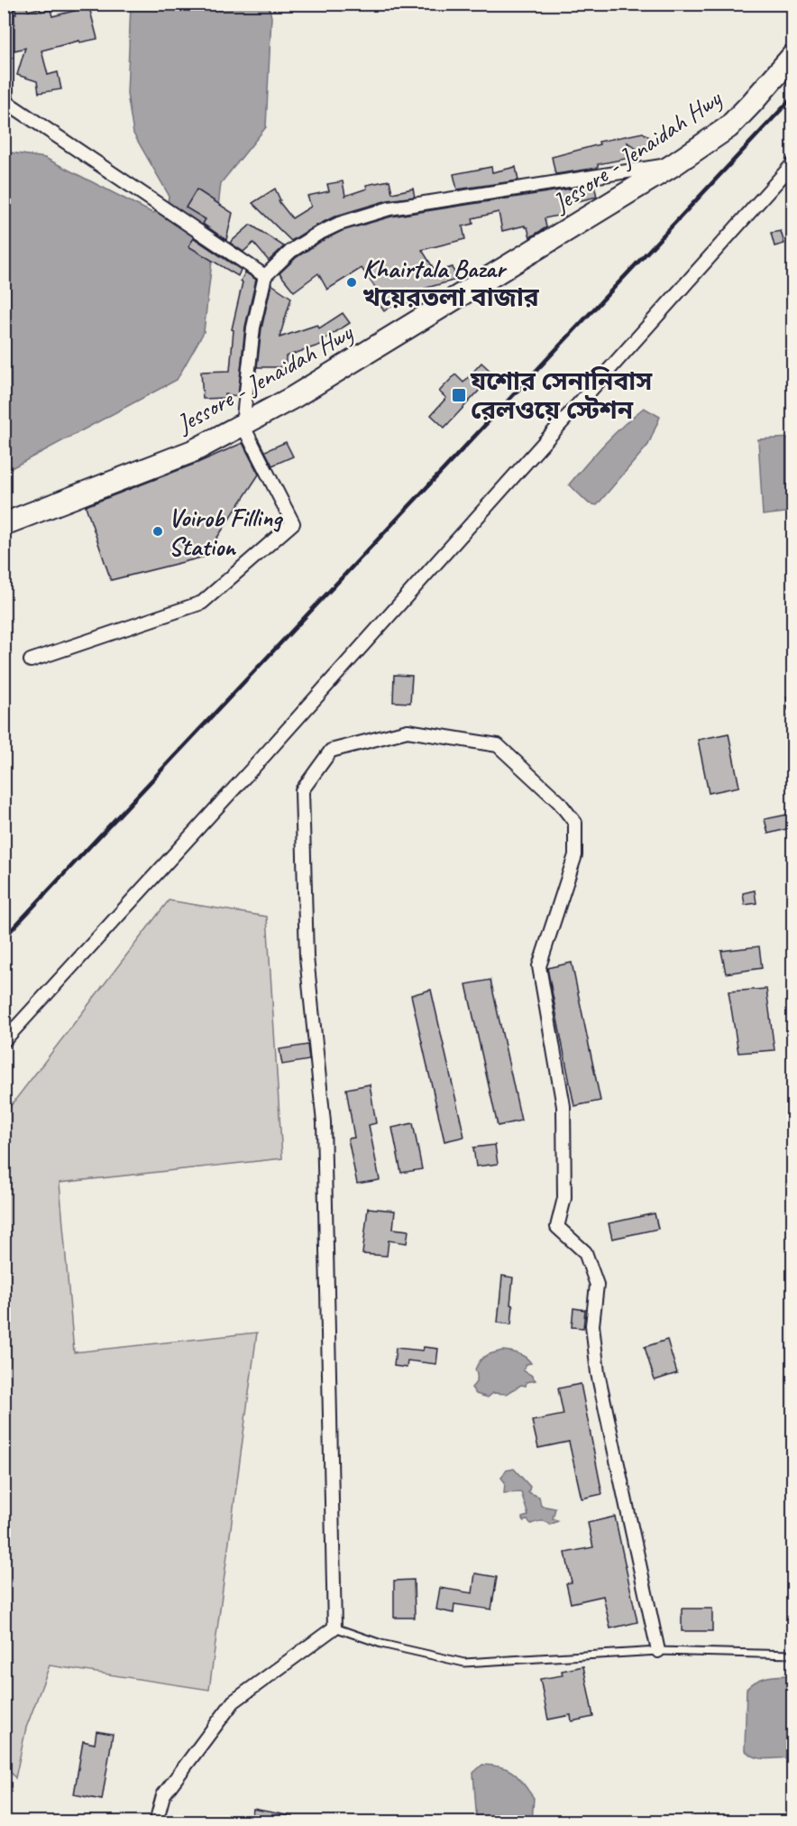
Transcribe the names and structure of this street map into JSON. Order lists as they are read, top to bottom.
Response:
{
  "streets": {
    "highway": ["Jessore - Jenaidah Hwy"]
  },
  "places": {
    "other": ["Khairtala Bazar খয়েরতলা বাজার", "Voirob Filling Station"],
    "transit": ["যশোর সেনানিবাস রেলওয়ে স্টেশন"]
  }
}
